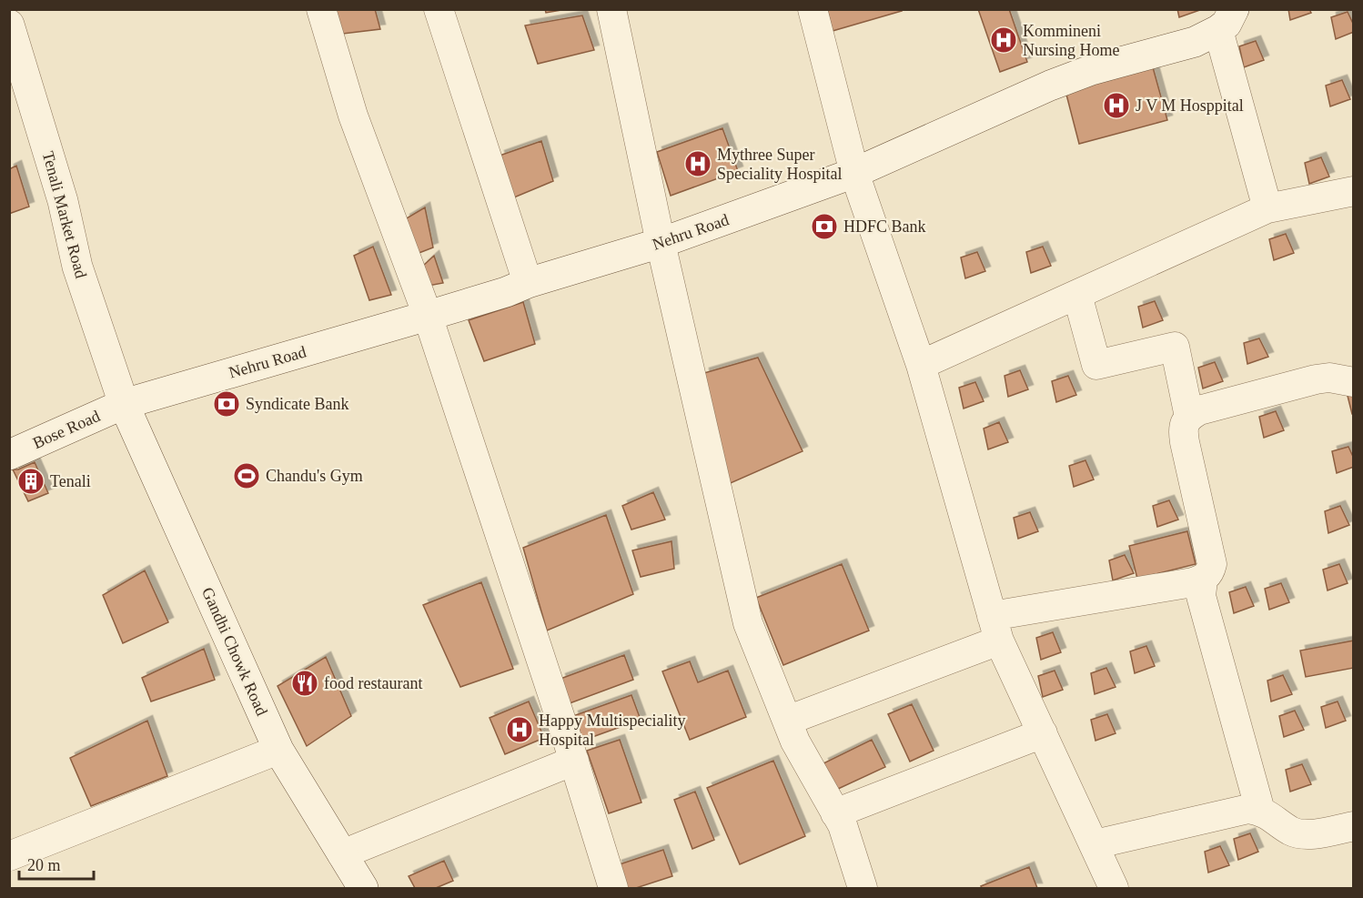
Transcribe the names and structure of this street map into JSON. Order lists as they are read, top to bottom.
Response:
{
  "streets": {
    "main road": [
      "Tenali Market Road",
      "Nehru Road",
      "Bose Road",
      "Gandhi Chowk Road"
    ]
  },
  "crossings": [
    ["Tenali Market Road", "Nehru Road"],
    ["Tenali Market Road", "Bose Road"],
    ["Tenali Market Road", "Gandhi Chowk Road"],
    ["Nehru Road", "Bose Road"],
    ["Nehru Road", "Gandhi Chowk Road"],
    ["Bose Road", "Gandhi Chowk Road"]
  ],
  "places": {
    "hospital": [
      "Kommineni Nursing Home",
      "J V M Hosppital",
      "Mythree Super Speciality Hospital",
      "Happy Multispeciality Hospital"
    ],
    "bank": ["HDFC Bank", "Syndicate Bank"],
    "sports": ["Chandu's Gym"],
    "building": ["Tenali"],
    "restaurant": ["food restaurant"]
  },
  "scale_bar": "20 m"
}
